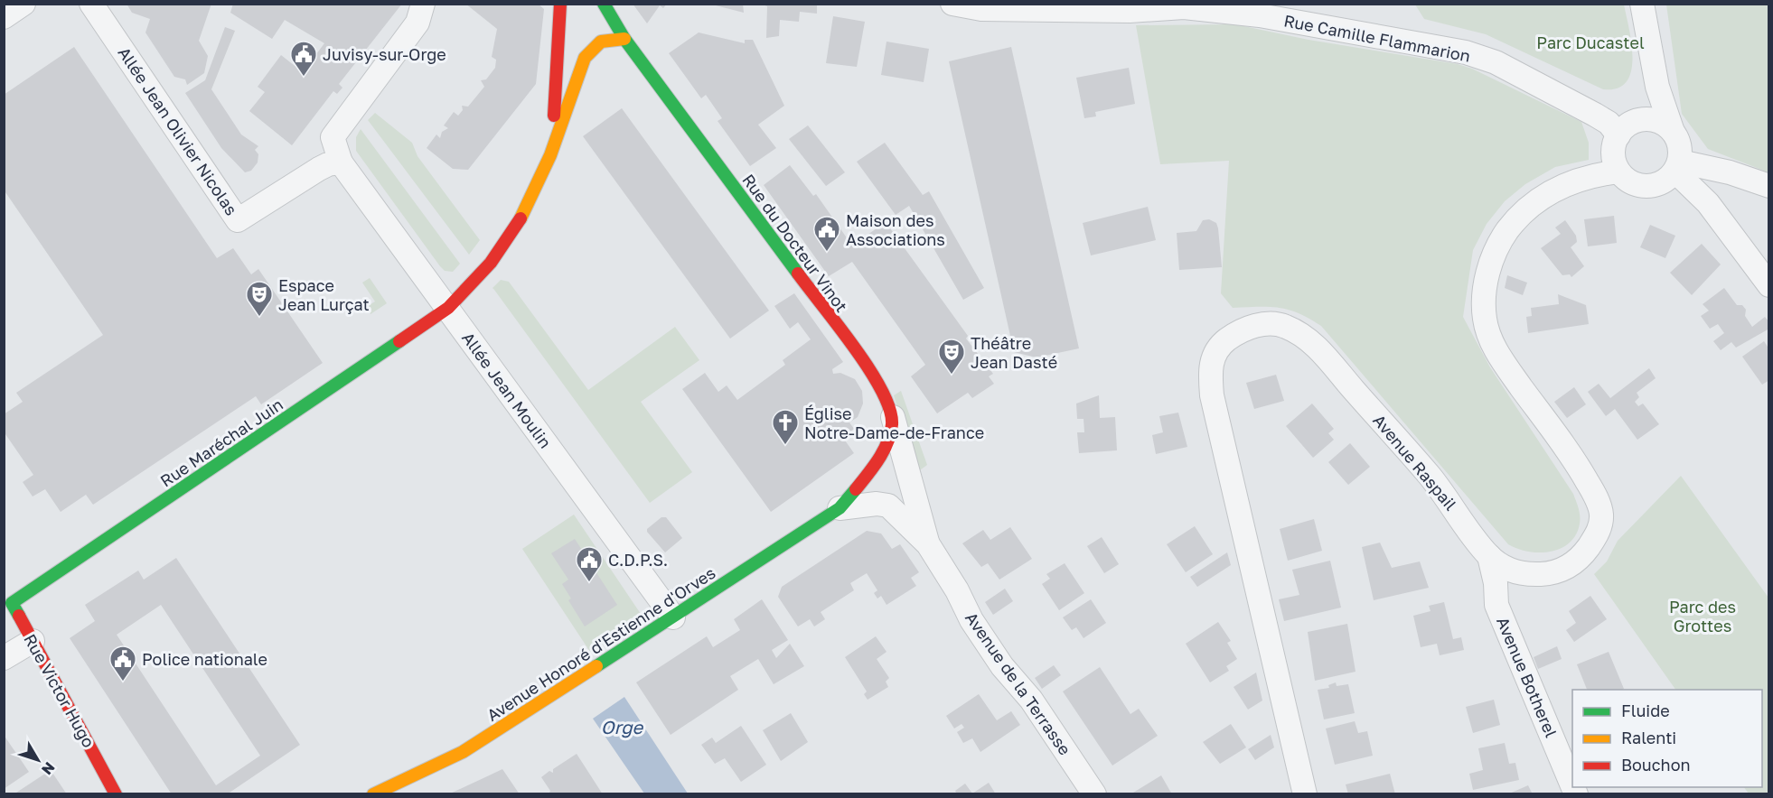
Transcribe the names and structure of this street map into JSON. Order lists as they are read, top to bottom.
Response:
{
  "streets": {
    "street": [
      "Rue Camille Flammarion",
      "Allée Jean Olivier Nicolas",
      "Rue du Docteur Vinot",
      "Allée Jean Moulin",
      "Rue Maréchal Juin",
      "Avenue Raspail",
      "Avenue Honoré d'Estienne d'Orves",
      "Avenue Botherel",
      "Avenue de la Terrasse",
      "Rue Victor Hugo"
    ]
  },
  "crossings": [
    ["Rue Camille Flammarion", "Avenue Raspail"],
    ["Allée Jean Olivier Nicolas", "Allée Jean Moulin"],
    ["Rue du Docteur Vinot", "Rue Maréchal Juin"],
    ["Rue du Docteur Vinot", "Avenue de la Terrasse"],
    ["Allée Jean Moulin", "Rue Maréchal Juin"],
    ["Allée Jean Moulin", "Avenue Honoré d'Estienne d'Orves"],
    ["Rue Maréchal Juin", "Rue Victor Hugo"],
    ["Avenue Raspail", "Avenue Botherel"],
    ["Avenue Honoré d'Estienne d'Orves", "Avenue de la Terrasse"]
  ],
  "water": ["Orge"],
  "parks": ["Parc Ducastel", "Parc des Grottes"],
  "places": {
    "public building": [
      "Juvisy-sur-Orge",
      "Maison des Associations",
      "C.D.P.S.",
      "Police nationale"
    ],
    "theatre": ["Espace Jean Lurçat", "Théâtre Jean Dasté"],
    "church": ["Église Notre-Dame-de-France"]
  },
  "legend": ["Fluide", "Ralenti", "Bouchon"],
  "north": "bottom right"
}
